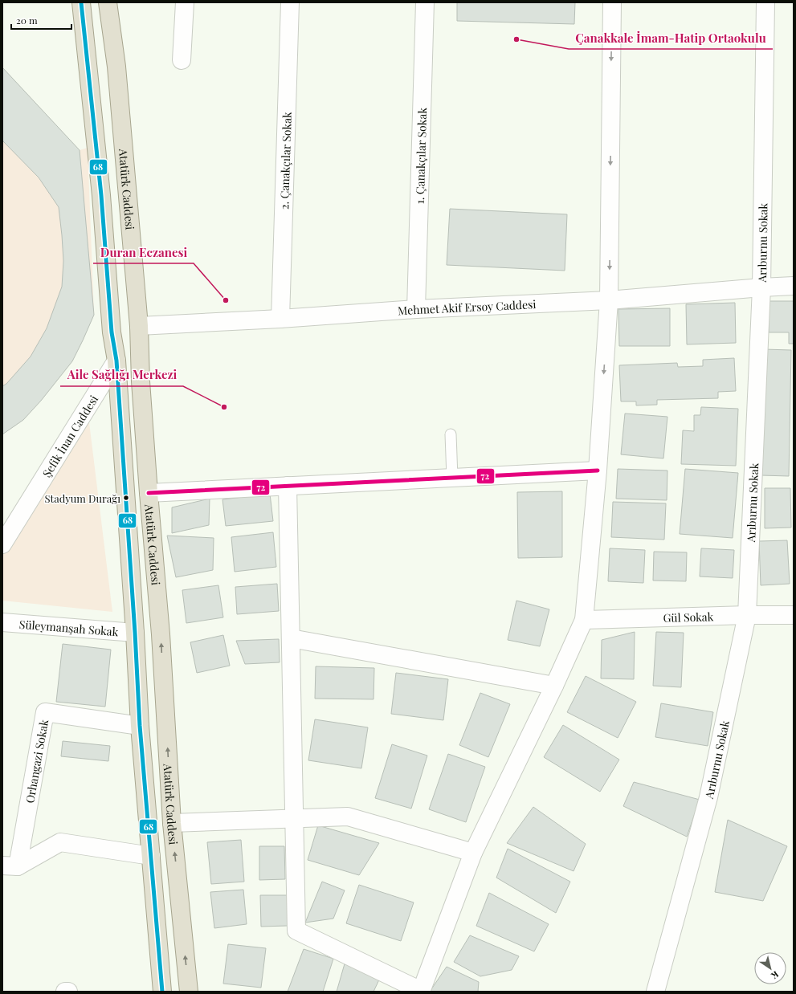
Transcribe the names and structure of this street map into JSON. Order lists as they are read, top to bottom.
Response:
{
  "streets": {
    "highway": ["Atatürk Caddesi"],
    "street": [
      "1. Çanakçılar Sokak",
      "2. Çanakçılar Sokak",
      "Arıburnu Sokak",
      "Mehmet Akif Ersoy Caddesi",
      "Şefik İnan Caddesi",
      "Gül Sokak",
      "Süleymanşah Sokak",
      "Orhangazi Sokak"
    ]
  },
  "crossings": [
    ["1. Çanakçılar Sokak", "Mehmet Akif Ersoy Caddesi"],
    ["2. Çanakçılar Sokak", "Mehmet Akif Ersoy Caddesi"],
    ["Atatürk Caddesi", "Mehmet Akif Ersoy Caddesi"],
    ["Arıburnu Sokak", "Mehmet Akif Ersoy Caddesi"],
    ["Arıburnu Sokak", "Gül Sokak"]
  ],
  "places": [
    "Çanakkale İmam-Hatip Ortaokulu",
    "Duran Eczanesi",
    "Aile Sağlığı Merkezi",
    "Stadyum Durağı"
  ],
  "lines": ["transit line 68", "transit line 72"],
  "scale_bar": "20 m",
  "north": "bottom right"
}
